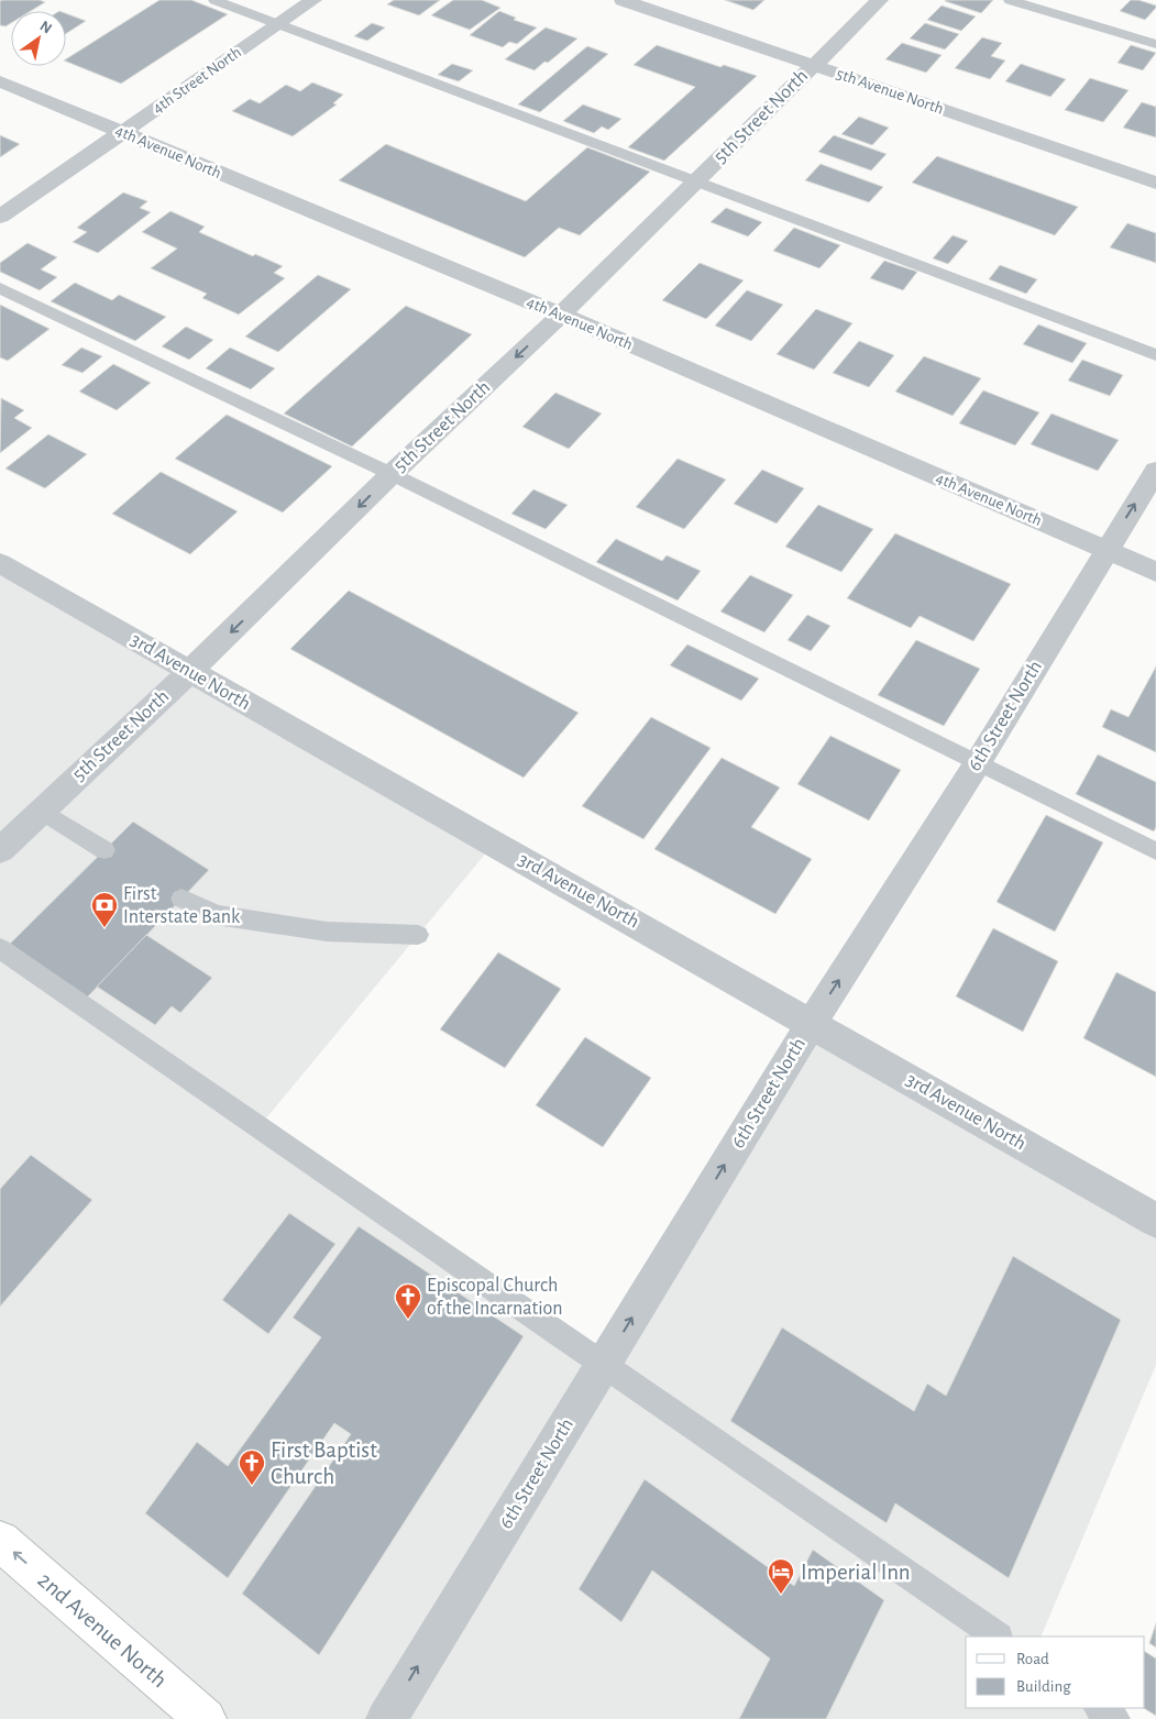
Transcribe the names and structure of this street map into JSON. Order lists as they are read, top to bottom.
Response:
{
  "streets": {
    "main road": ["2nd Avenue North"],
    "street": [
      "4th Street North",
      "5th Avenue North",
      "5th Street North",
      "4th Avenue North",
      "3rd Avenue North",
      "6th Street North"
    ]
  },
  "crossings": [
    ["4th Street North", "4th Avenue North"],
    ["5th Avenue North", "5th Street North"],
    ["5th Street North", "4th Avenue North"],
    ["5th Street North", "3rd Avenue North"],
    ["4th Avenue North", "6th Street North"],
    ["3rd Avenue North", "6th Street North"]
  ],
  "one_way": ["5th Street North", "6th Street North", "2nd Avenue North"],
  "places": {
    "bank": ["First Interstate Bank"],
    "church": ["Episcopal Church of the Incarnation", "First Baptist Church"],
    "hotel": ["Imperial Inn"]
  },
  "legend": ["Road", "Building"],
  "north": "top right"
}
